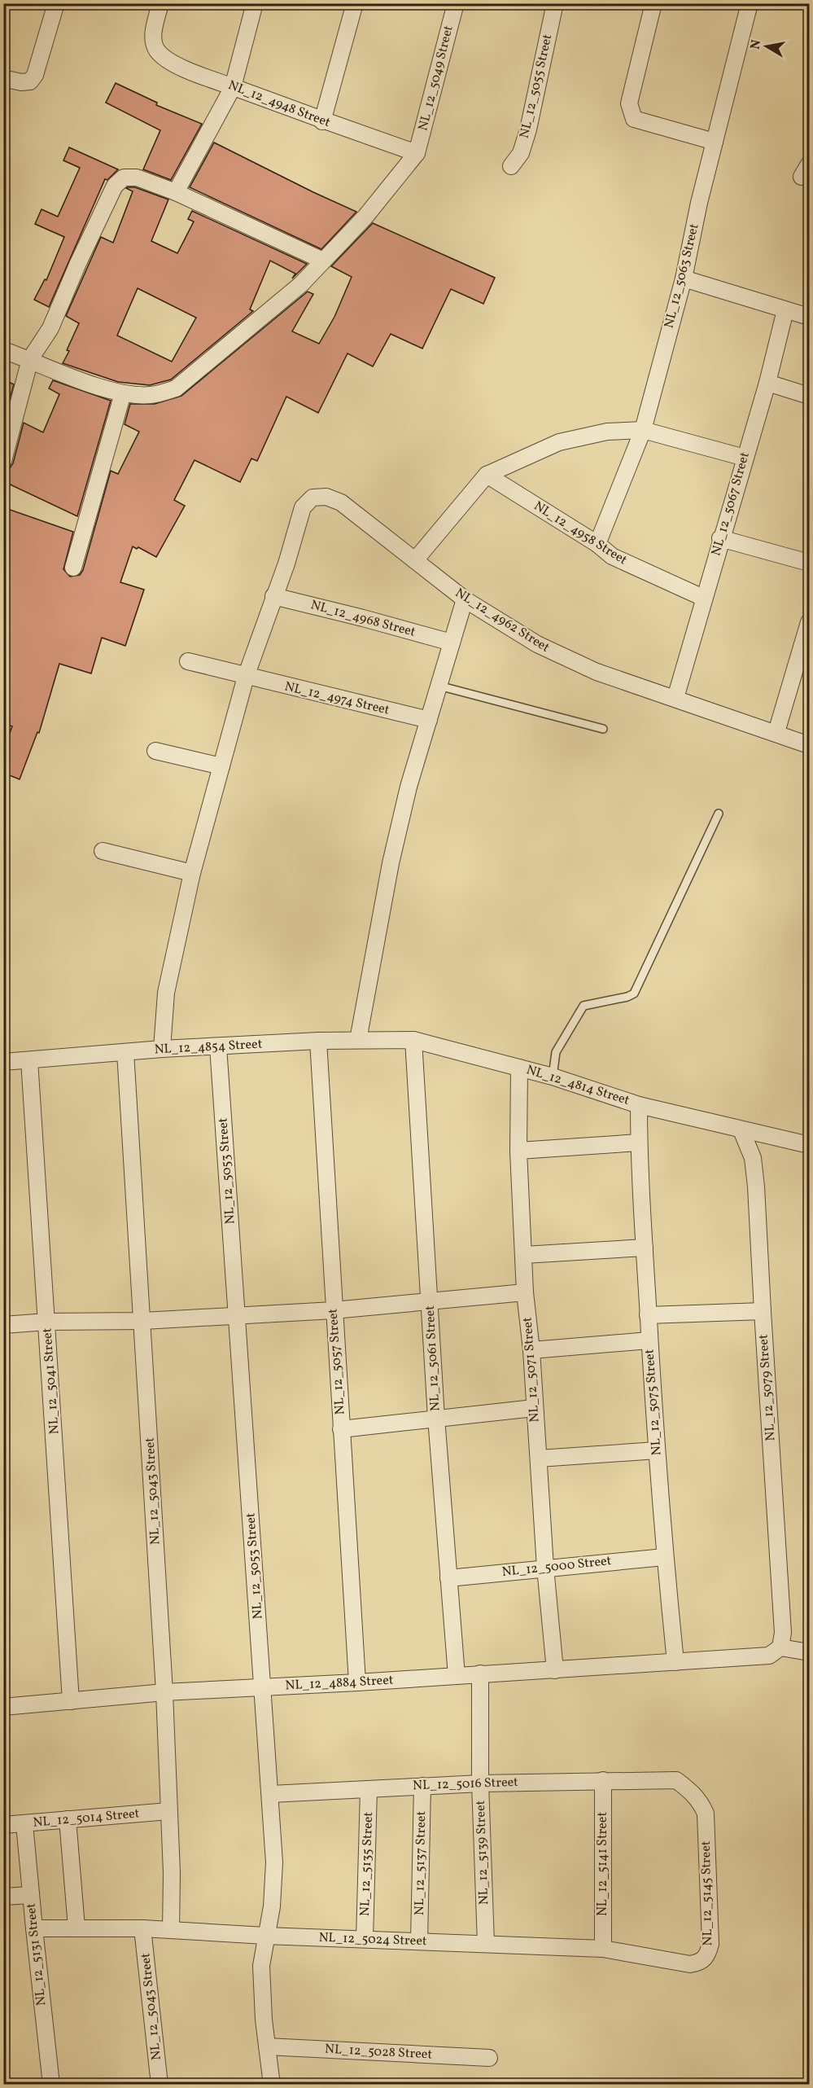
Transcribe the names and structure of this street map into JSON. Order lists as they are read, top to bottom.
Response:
{
  "streets": {
    "street": [
      "NL_12_5049 Street",
      "NL_12_5055 Street",
      "NL_12_4948 Street",
      "NL_12_5063 Street",
      "NL_12_5067 Street",
      "NL_12_4958 Street",
      "NL_12_4968 Street",
      "NL_12_4962 Street",
      "NL_12_4974 Street",
      "NL_12_4854 Street",
      "NL_12_4814 Street",
      "NL_12_5053 Street",
      "NL_12_5061 Street",
      "NL_12_5057 Street",
      "NL_12_5071 Street",
      "NL_12_5041 Street",
      "NL_12_5079 Street",
      "NL_12_5075 Street",
      "NL_12_5043 Street",
      "NL_12_5000 Street",
      "NL_12_4884 Street",
      "NL_12_5016 Street",
      "NL_12_5014 Street",
      "NL_12_5139 Street",
      "NL_12_5137 Street",
      "NL_12_5135 Street",
      "NL_12_5141 Street",
      "NL_12_5145 Street",
      "NL_12_5024 Street",
      "NL_12_5131 Street",
      "NL_12_5028 Street"
    ]
  },
  "crossings": [
    ["NL_12_5049 Street", "NL_12_4948 Street"],
    ["NL_12_5063 Street", "NL_12_4958 Street"],
    ["NL_12_5067 Street", "NL_12_4958 Street"],
    ["NL_12_5067 Street", "NL_12_4962 Street"],
    ["NL_12_4968 Street", "NL_12_4962 Street"],
    ["NL_12_4854 Street", "NL_12_4814 Street"],
    ["NL_12_4854 Street", "NL_12_5053 Street"],
    ["NL_12_4854 Street", "NL_12_5061 Street"],
    ["NL_12_4854 Street", "NL_12_5057 Street"],
    ["NL_12_4854 Street", "NL_12_5041 Street"],
    ["NL_12_4854 Street", "NL_12_5043 Street"],
    ["NL_12_4814 Street", "NL_12_5061 Street"],
    ["NL_12_4814 Street", "NL_12_5071 Street"],
    ["NL_12_4814 Street", "NL_12_5079 Street"],
    ["NL_12_4814 Street", "NL_12_5075 Street"],
    ["NL_12_5053 Street", "NL_12_4884 Street"],
    ["NL_12_5053 Street", "NL_12_5016 Street"],
    ["NL_12_5053 Street", "NL_12_5024 Street"],
    ["NL_12_5053 Street", "NL_12_5028 Street"],
    ["NL_12_5061 Street", "NL_12_5000 Street"],
    ["NL_12_5061 Street", "NL_12_4884 Street"],
    ["NL_12_5057 Street", "NL_12_4884 Street"],
    ["NL_12_5071 Street", "NL_12_5000 Street"],
    ["NL_12_5071 Street", "NL_12_4884 Street"],
    ["NL_12_5041 Street", "NL_12_4884 Street"],
    ["NL_12_5079 Street", "NL_12_4884 Street"],
    ["NL_12_5075 Street", "NL_12_5000 Street"],
    ["NL_12_5075 Street", "NL_12_4884 Street"],
    ["NL_12_5043 Street", "NL_12_4884 Street"],
    ["NL_12_5043 Street", "NL_12_5014 Street"],
    ["NL_12_5043 Street", "NL_12_5024 Street"],
    ["NL_12_4884 Street", "NL_12_5139 Street"],
    ["NL_12_5016 Street", "NL_12_5139 Street"],
    ["NL_12_5016 Street", "NL_12_5137 Street"],
    ["NL_12_5016 Street", "NL_12_5135 Street"],
    ["NL_12_5016 Street", "NL_12_5141 Street"],
    ["NL_12_5016 Street", "NL_12_5145 Street"],
    ["NL_12_5014 Street", "NL_12_5131 Street"],
    ["NL_12_5139 Street", "NL_12_5024 Street"],
    ["NL_12_5137 Street", "NL_12_5024 Street"],
    ["NL_12_5135 Street", "NL_12_5024 Street"],
    ["NL_12_5141 Street", "NL_12_5145 Street"],
    ["NL_12_5141 Street", "NL_12_5024 Street"],
    ["NL_12_5145 Street", "NL_12_5024 Street"],
    ["NL_12_5024 Street", "NL_12_5131 Street"]
  ],
  "north": "left"
}
